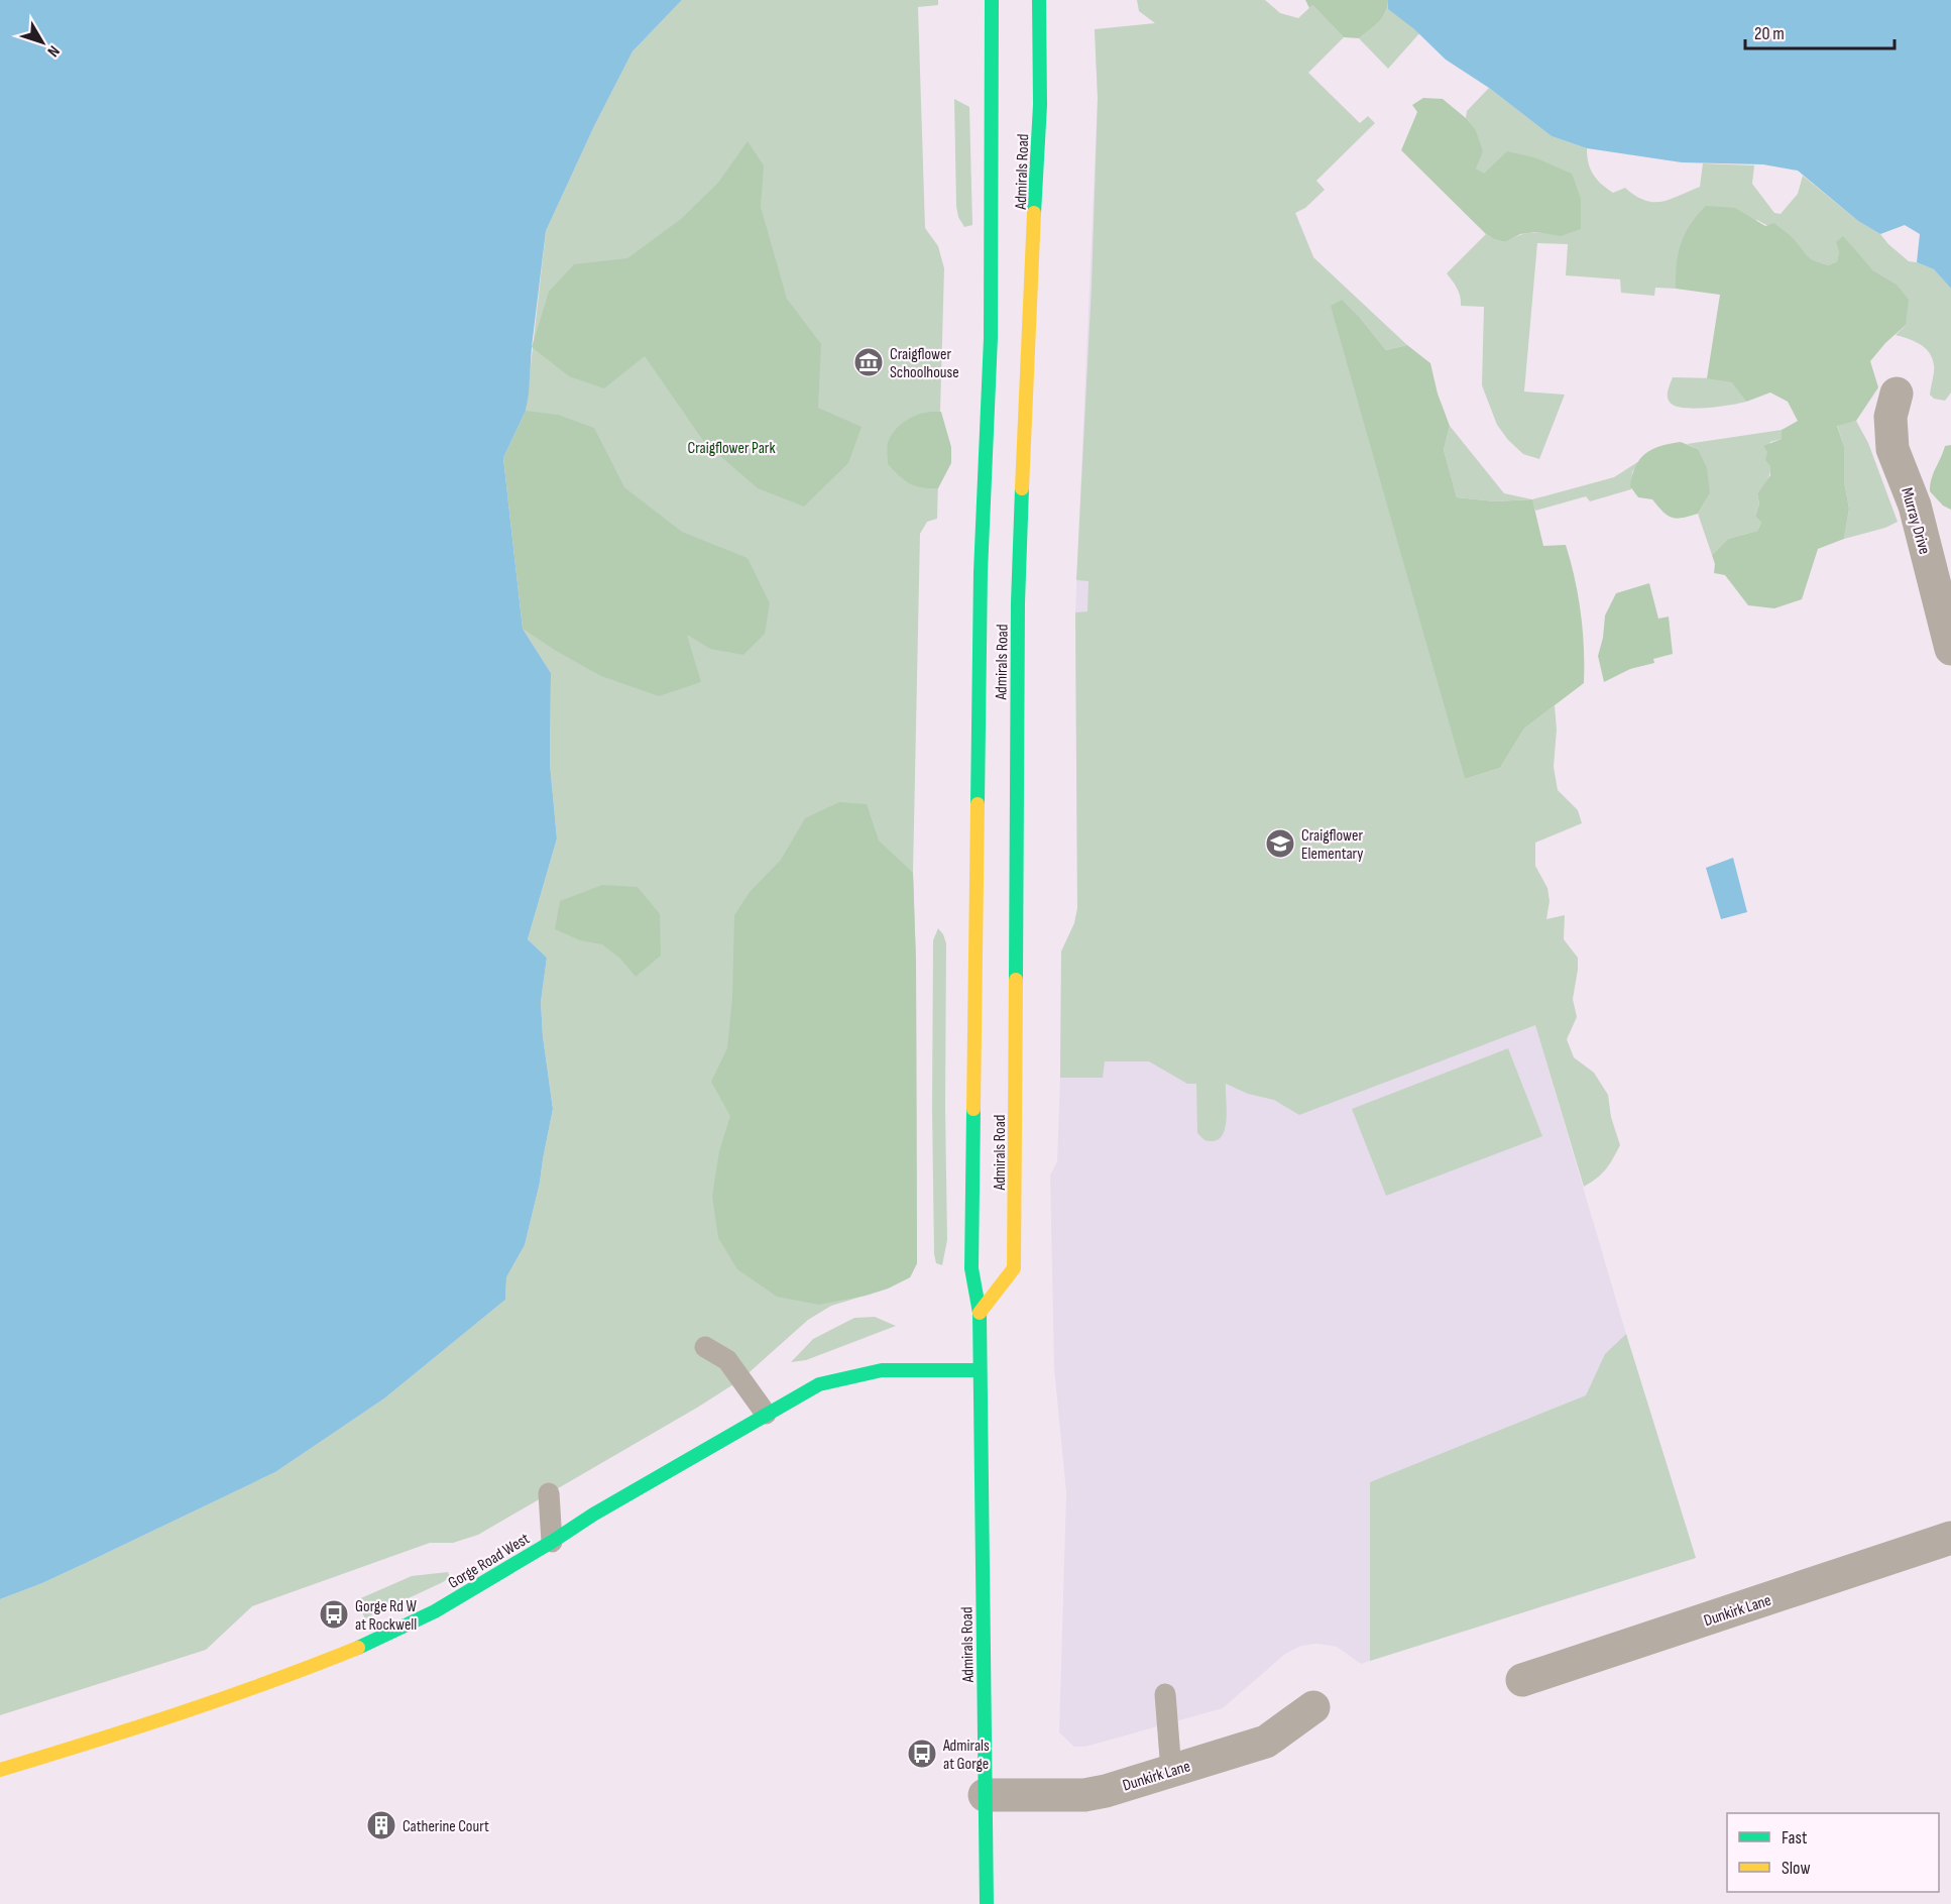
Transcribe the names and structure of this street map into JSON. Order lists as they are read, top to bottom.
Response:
{
  "streets": {
    "main road": ["Admirals Road", "Gorge Road West"],
    "street": ["Murray Drive", "Dunkirk Lane"]
  },
  "crossings": [
    ["Admirals Road", "Gorge Road West"],
    ["Admirals Road", "Dunkirk Lane"]
  ],
  "parks": ["Craigflower Park"],
  "places": {
    "museum": ["Craigflower Schoolhouse"],
    "school or university": ["Craigflower Elementary"],
    "bus stop": ["Gorge Rd W at Rockwell", "Admirals at Gorge"],
    "building": ["Catherine Court"]
  },
  "legend": ["Fast", "Slow"],
  "scale_bar": "20 m",
  "north": "bottom right"
}
